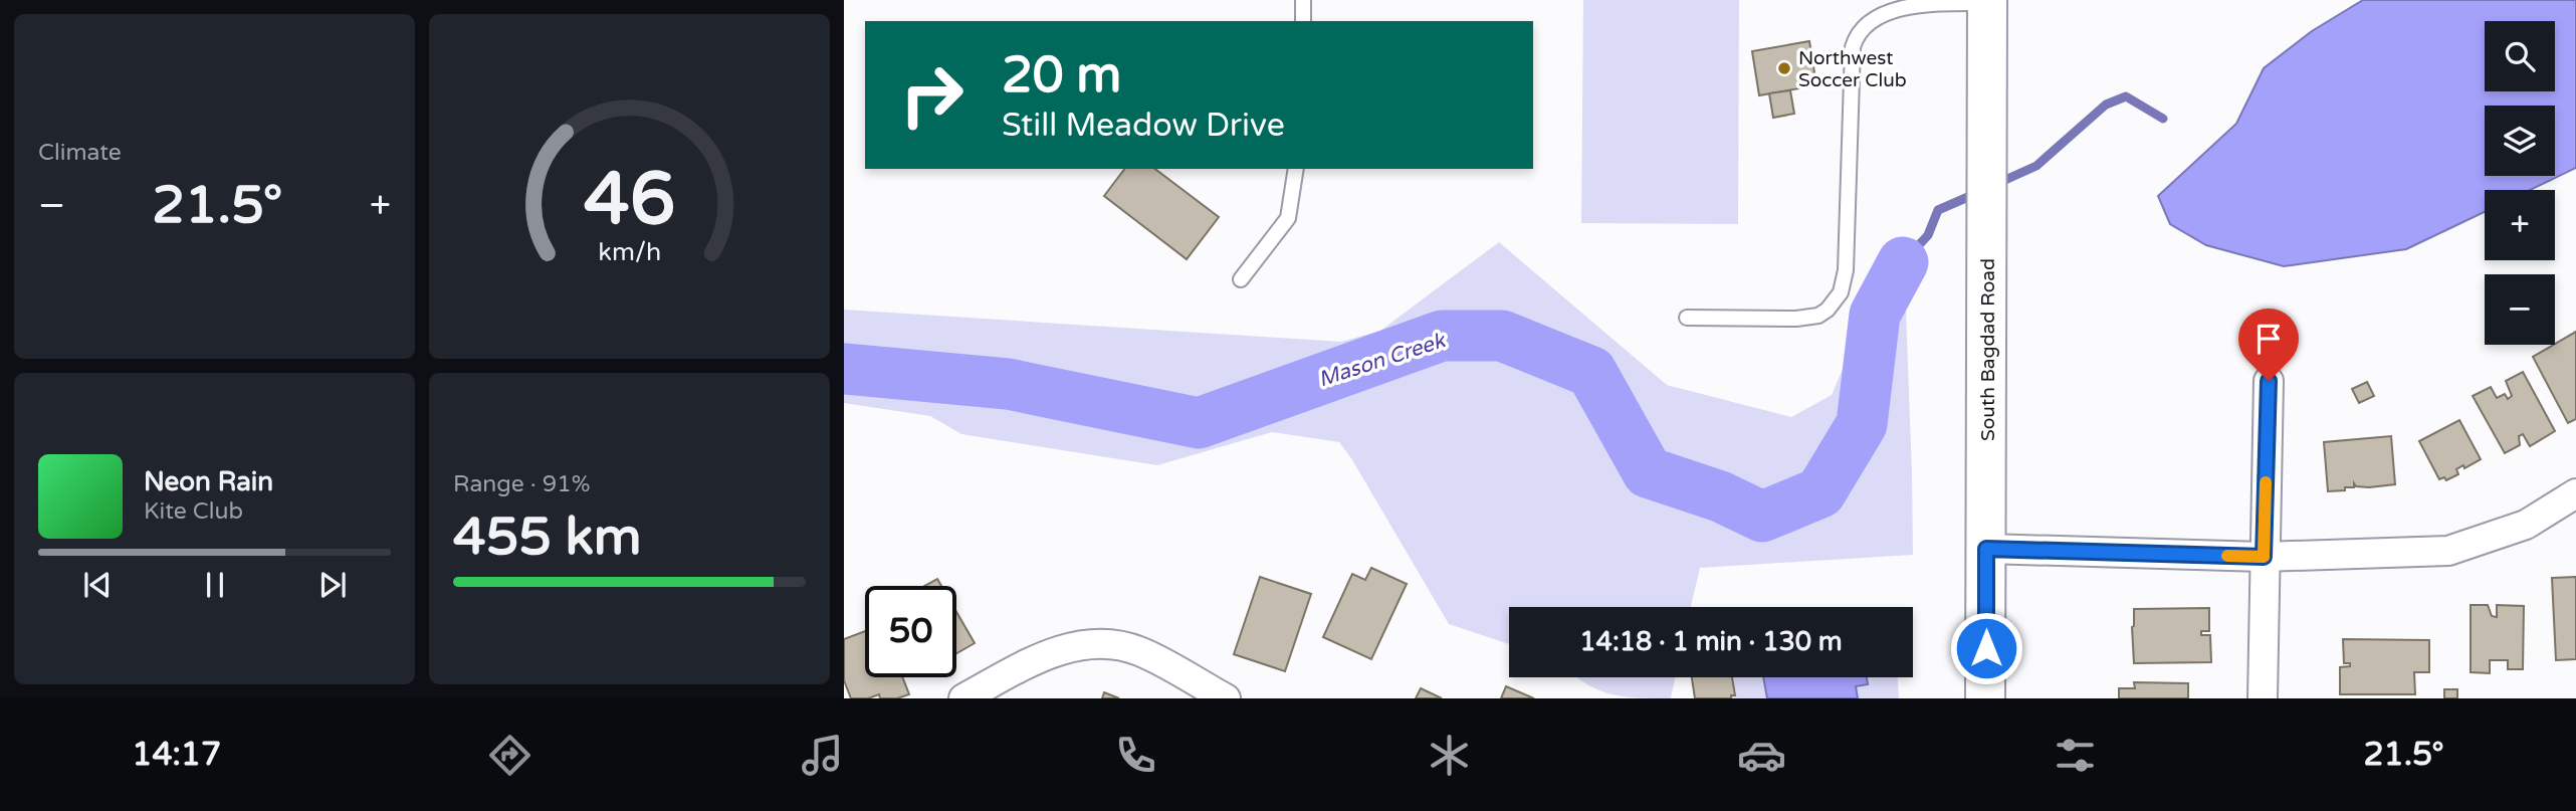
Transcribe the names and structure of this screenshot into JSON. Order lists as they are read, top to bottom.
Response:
{
  "streets": {
    "main road": ["South Bagdad Road"]
  },
  "water": ["Mason Creek"],
  "places": ["Northwest Soccer Club"],
  "page": {
    "tile": [
      "Climate",
      ["Range · 91%", "455 km"]
    ],
    "map_buttons": ["+", "−"],
    "turn": ["20 m", "Still Meadow Drive"],
    "heat": ["−", "21.5°", "+"],
    "song": ["Neon Rain", "Kite Club"],
    "limit": "50",
    "trip": "14:18 · 1 min · 130 m",
    "tabs": ["14:17", "21.5°"],
    "gauge": ["46", "km/h"]
  }
}
